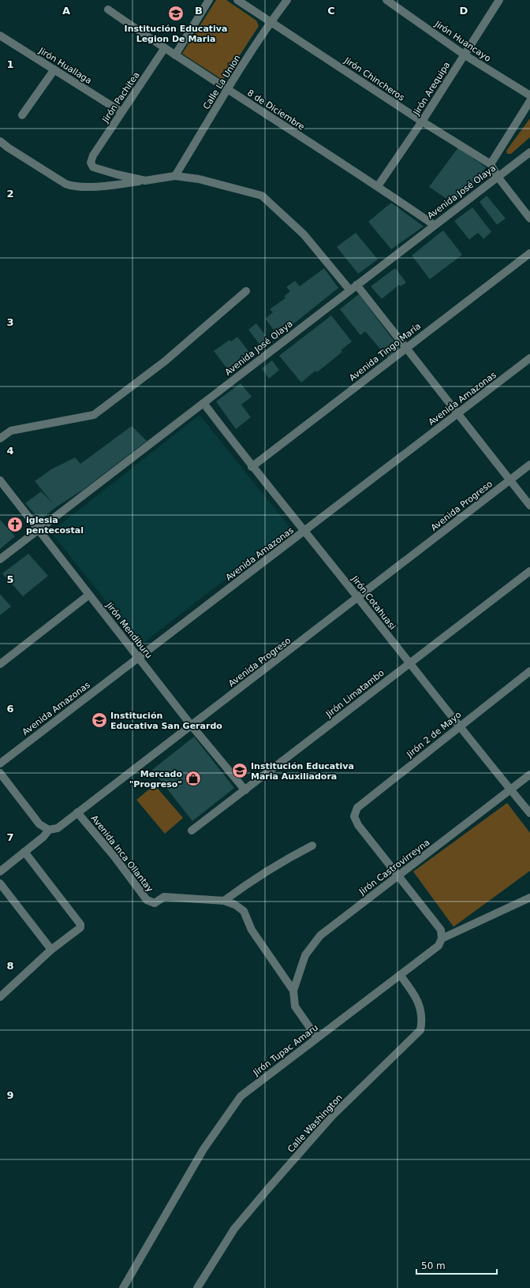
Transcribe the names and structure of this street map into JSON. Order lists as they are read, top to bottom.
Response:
{
  "streets": {
    "street": [
      "Jirón Huancayo",
      "Jirón Huallaga",
      "Jirón Chincheros",
      "Calle La Union",
      "Jirón Arequipa",
      "Jirón Pachitea",
      "8 de Diciembre",
      "Avenida José Olaya",
      "Avenida Tingo María",
      "Avenida Amazonas",
      "Avenida Progreso",
      "Jirón Cotahuasi",
      "Jirón Mendiburu",
      "Jirón Limatambo",
      "Jirón 2 de Mayo",
      "Avenida Inca Ollantay",
      "Jirón Castrovirreyna",
      "Jirón Tupac Amaru",
      "Calle Washington"
    ]
  },
  "crossings": [
    ["Jirón Huancayo", "Jirón Arequipa"],
    ["Jirón Huallaga", "Jirón Pachitea"],
    ["Jirón Chincheros", "Calle La Union"],
    ["Jirón Chincheros", "Jirón Arequipa"],
    ["Jirón Chincheros", "Avenida José Olaya"],
    ["Calle La Union", "8 de Diciembre"],
    ["Jirón Arequipa", "8 de Diciembre"],
    ["Jirón Pachitea", "8 de Diciembre"],
    ["8 de Diciembre", "Avenida José Olaya"],
    ["Avenida José Olaya", "Jirón Cotahuasi"],
    ["Avenida José Olaya", "Jirón Mendiburu"],
    ["Avenida Tingo María", "Jirón Cotahuasi"],
    ["Avenida Amazonas", "Jirón Cotahuasi"],
    ["Avenida Amazonas", "Jirón Mendiburu"],
    ["Avenida Progreso", "Jirón Cotahuasi"],
    ["Avenida Progreso", "Jirón Mendiburu"],
    ["Avenida Progreso", "Avenida Inca Ollantay"],
    ["Jirón Cotahuasi", "Jirón Limatambo"],
    ["Jirón Cotahuasi", "Jirón 2 de Mayo"],
    ["Jirón Cotahuasi", "Jirón Castrovirreyna"],
    ["Jirón Mendiburu", "Jirón Limatambo"],
    ["Jirón 2 de Mayo", "Jirón Castrovirreyna"],
    ["Jirón Tupac Amaru", "Calle Washington"]
  ],
  "places": {
    "school or university": ["Institución Educativa Legion De Maria", "Institución Educativa San Gerardo", "Institución Educativa Maria Auxiliadora"],
    "church": ["iglesia pentecostal"],
    "shop": ["Mercado \"Progreso\""]
  },
  "scale_bar": "50 m",
  "grid": {
    "columns": [
      "A",
      "B",
      "C",
      "D"
    ],
    "rows": [
      "1",
      "2",
      "3",
      "4",
      "5",
      "6",
      "7",
      "8",
      "9"
    ]
  }
}
